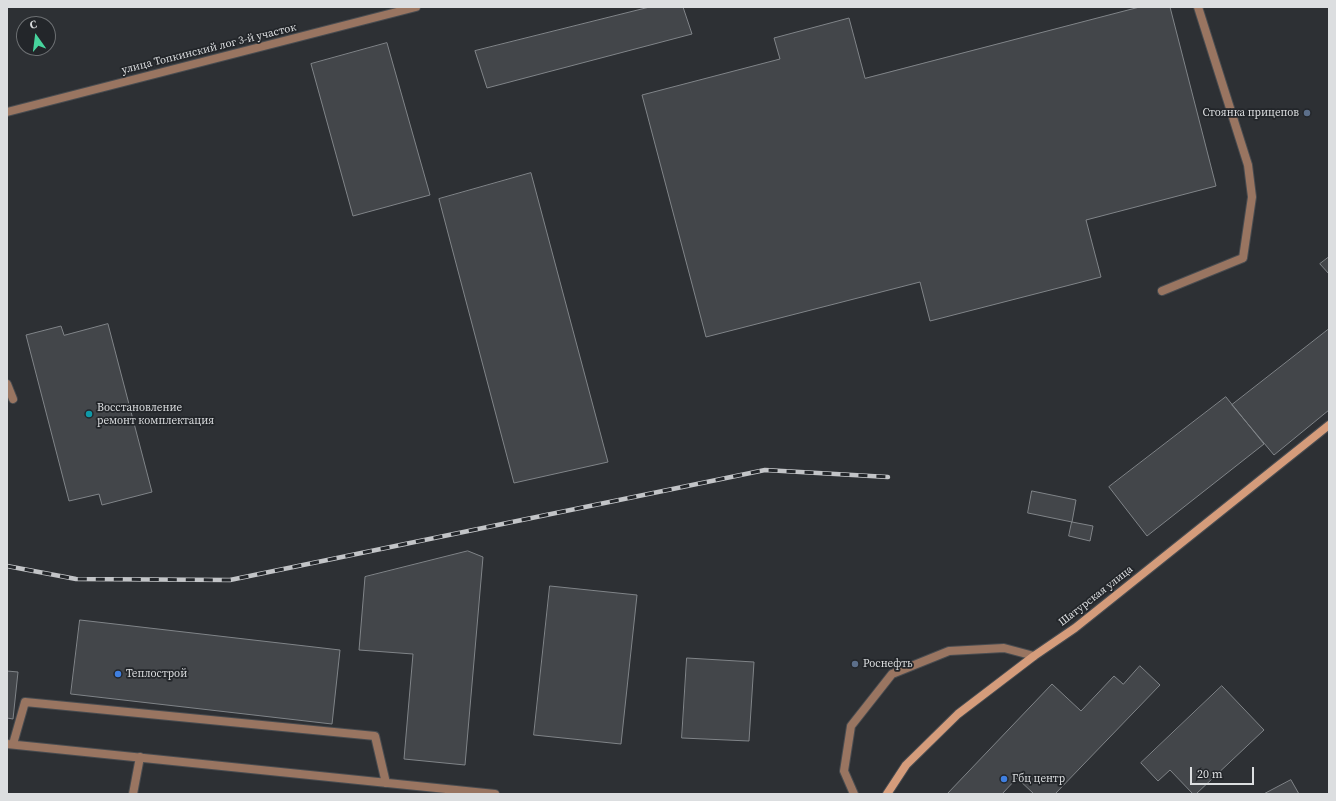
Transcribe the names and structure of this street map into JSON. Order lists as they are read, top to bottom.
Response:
{
  "streets": {
    "main road": ["Шатурская улица"],
    "street": ["улица Топкинский лог 3-й участок"]
  },
  "places": [
    "Стоянка прицепов",
    "Восстановление ремонт комплектация",
    "Роснефть",
    "Теплострой",
    "Гбц центр"
  ],
  "scale_bar": "20 m",
  "north": "top"
}
